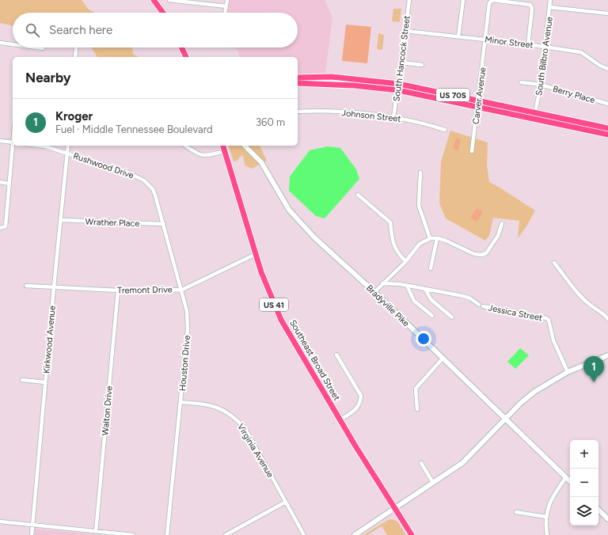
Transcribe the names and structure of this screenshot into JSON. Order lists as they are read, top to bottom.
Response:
{
  "streets": {
    "main road": [
      "US 70S",
      "US 41",
      "Bradyville Pike",
      "Southeast Broad Street"
    ],
    "street": [
      "Minor Street",
      "South Bilbro Avenue",
      "South Hancock Street",
      "Berry Place",
      "Carver Avenue",
      "Johnson Street",
      "Rushwood Drive",
      "Wrather Place",
      "Tremont Drive",
      "Jessica Street",
      "Kirkwood Avenue",
      "Houston Drive",
      "Walton Drive",
      "Virginia Avenue"
    ]
  },
  "crossings": [
    ["Minor Street", "South Bilbro Avenue"],
    ["Minor Street", "South Hancock Street"],
    ["Minor Street", "Carver Avenue"],
    ["South Bilbro Avenue", "Berry Place"],
    ["South Bilbro Avenue", "US 70S"],
    ["South Hancock Street", "US 70S"],
    ["South Hancock Street", "Johnson Street"],
    ["US 70S", "Carver Avenue"],
    ["Rushwood Drive", "Kirkwood Avenue"],
    ["Rushwood Drive", "Houston Drive"],
    ["Wrather Place", "Kirkwood Avenue"],
    ["Wrather Place", "Houston Drive"],
    ["Tremont Drive", "Kirkwood Avenue"],
    ["Tremont Drive", "Southeast Broad Street"],
    ["Tremont Drive", "Houston Drive"],
    ["Tremont Drive", "Walton Drive"],
    ["Houston Drive", "Virginia Avenue"]
  ],
  "page": {
    "search": "Search here",
    "heading": "Nearby",
    "list": [
      {
        "mark": "1",
        "name": "Kroger",
        "note": "Fuel · Middle Tennessee Boulevard",
        "value": "360 m"
      }
    ],
    "pins": "1",
    "map_buttons": ["+", "−"]
  }
}
